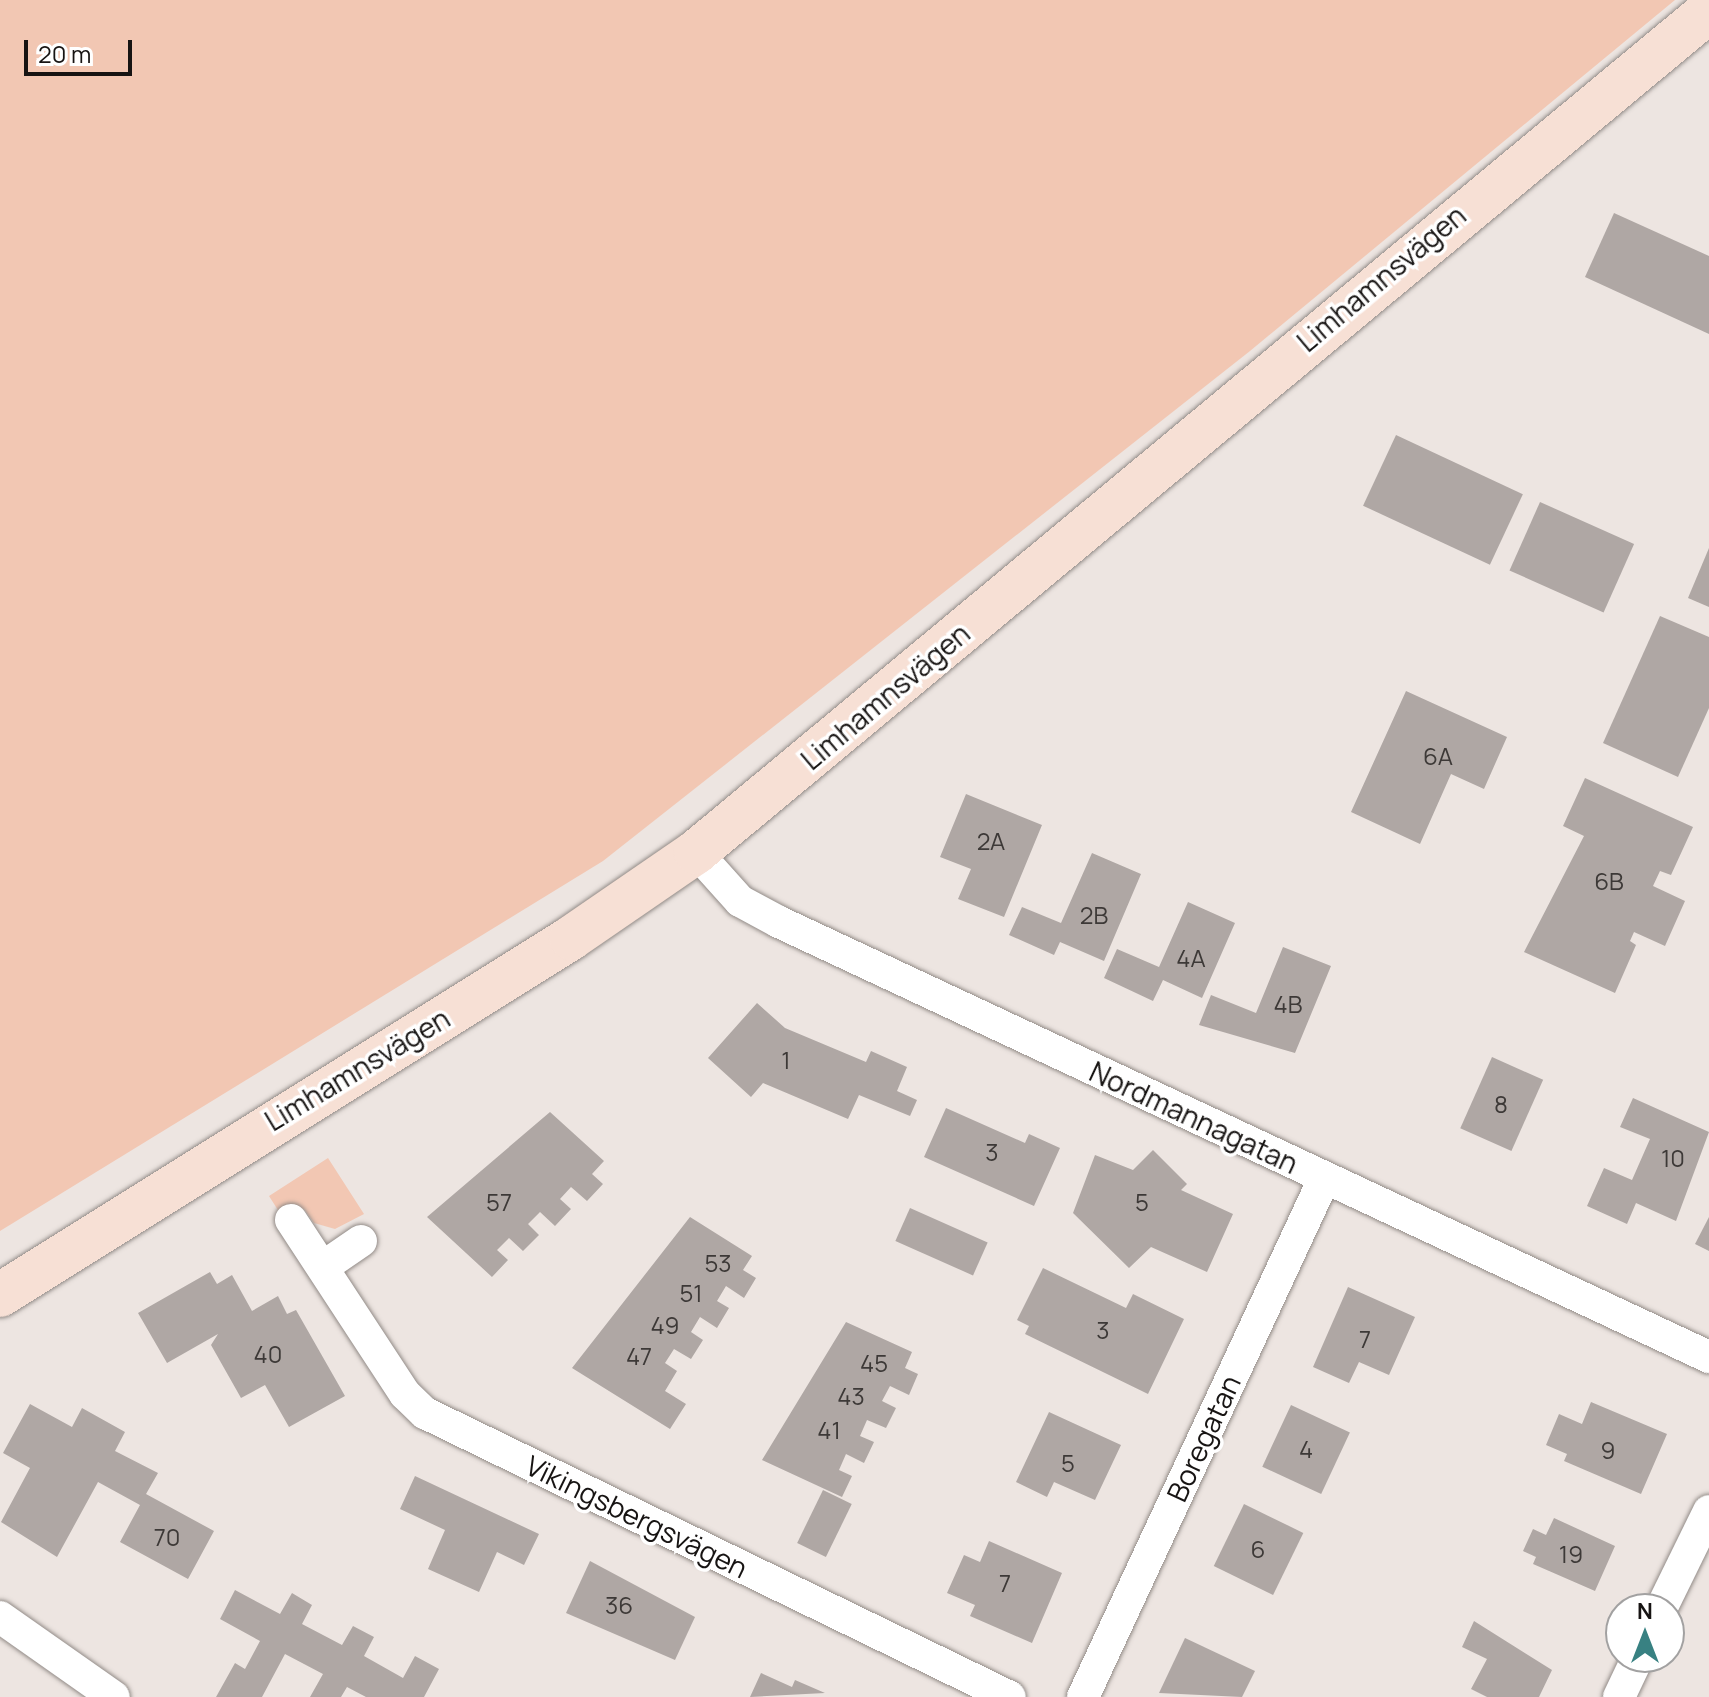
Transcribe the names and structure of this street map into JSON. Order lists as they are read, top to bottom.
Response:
{
  "streets": {
    "main road": ["Limhamnsvägen"],
    "street": ["Nordmannagatan", "Boregatan", "Vikingsbergsvägen"]
  },
  "crossings": [
    ["Limhamnsvägen", "Nordmannagatan"],
    ["Nordmannagatan", "Boregatan"]
  ],
  "house_numbers": [
    "6A",
    "2A",
    "6B",
    "2B",
    "4A",
    "4B",
    "1",
    "8",
    "3",
    "10",
    "57",
    "5",
    "53",
    "51",
    "49",
    "3",
    "7",
    "40",
    "47",
    "45",
    "43",
    "41",
    "4",
    "9",
    "5",
    "70",
    "6",
    "19",
    "7",
    "36"
  ],
  "scale_bar": "20 m",
  "north": "top"
}
